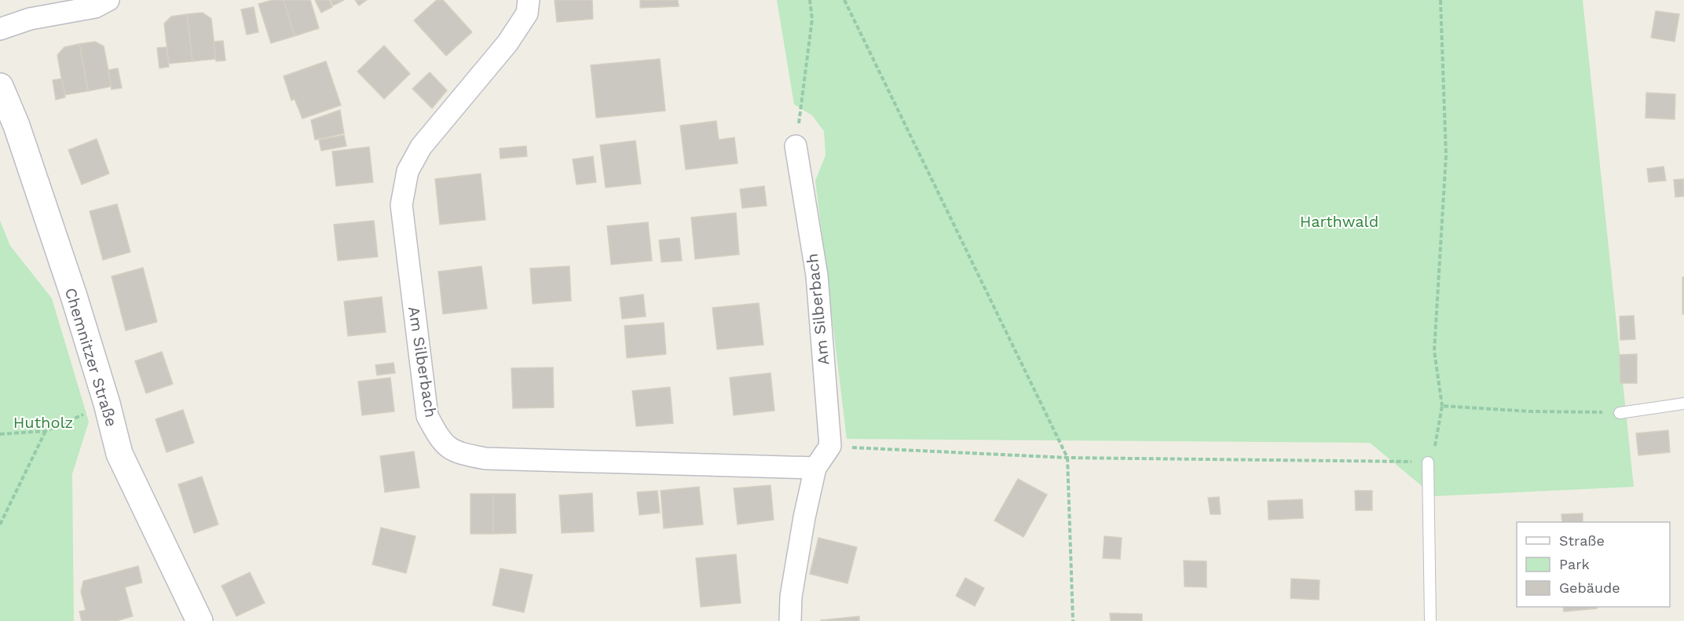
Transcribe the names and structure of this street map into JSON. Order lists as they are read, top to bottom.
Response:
{
  "streets": {
    "street": ["Am Silberbach", "Chemnitzer Straße"]
  },
  "parks": ["Harthwald", "Hutholz"],
  "legend": ["Straße", "Park", "Gebäude"]
}
